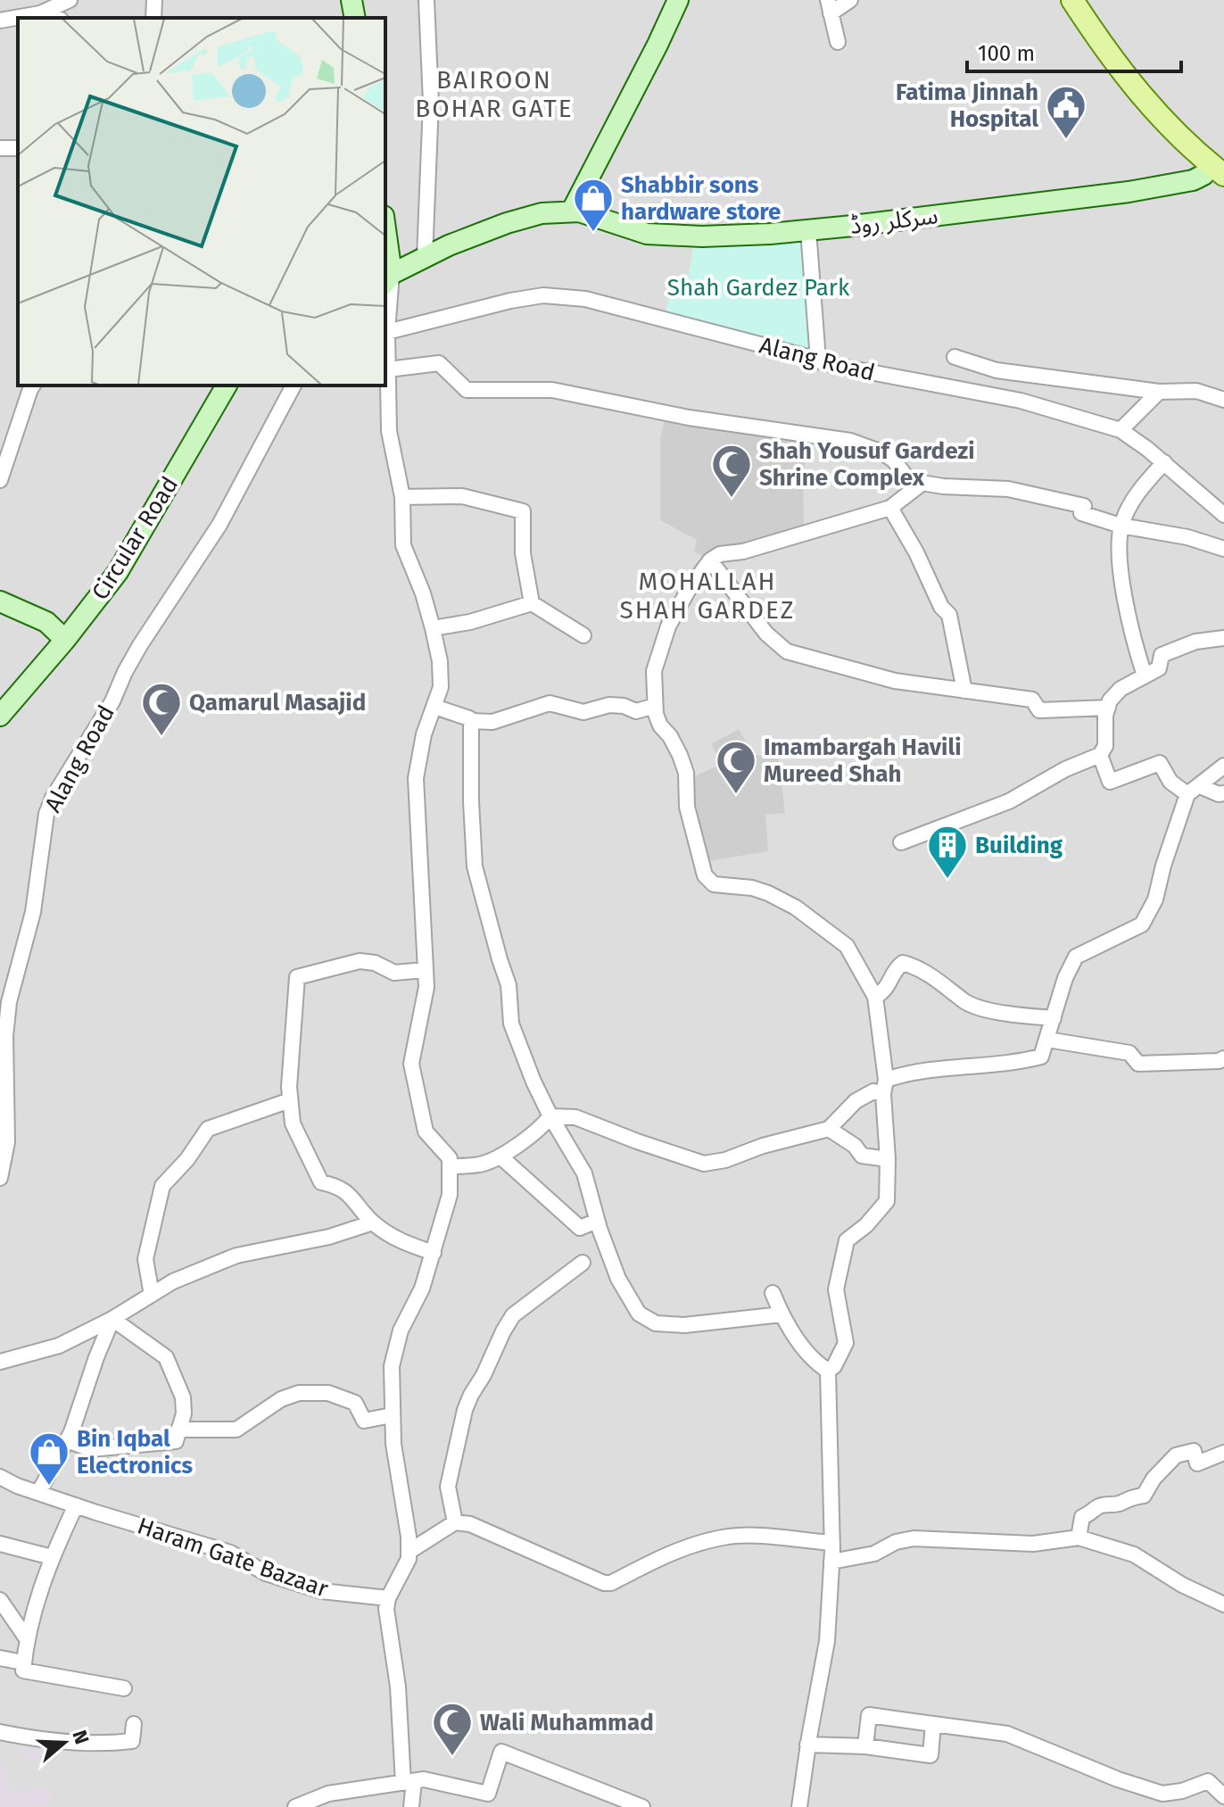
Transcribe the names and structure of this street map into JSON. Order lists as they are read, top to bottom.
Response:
{
  "streets": {
    "main road": ["سرکلر روڈ", "Circular Road"],
    "street": ["Alang Road", "Haram Gate Bazaar"]
  },
  "districts": ["BAIROON BOHAR GATE", "MOHALLAH SHAH GARDEZ"],
  "parks": ["Shah Gardez Park"],
  "places": {
    "public building": ["Fatima Jinnah Hospital"],
    "shop": ["Shabbir sons hardware store", "Bin Iqbal Electronics"],
    "mosque": [
      "Shah Yousuf Gardezi Shrine Complex",
      "Qamarul Masajid",
      "Imambargah Havili Mureed Shah",
      "Wali Muhammad"
    ],
    "building": ["Building"]
  },
  "scale_bar": "100 m",
  "north": "right"
}
